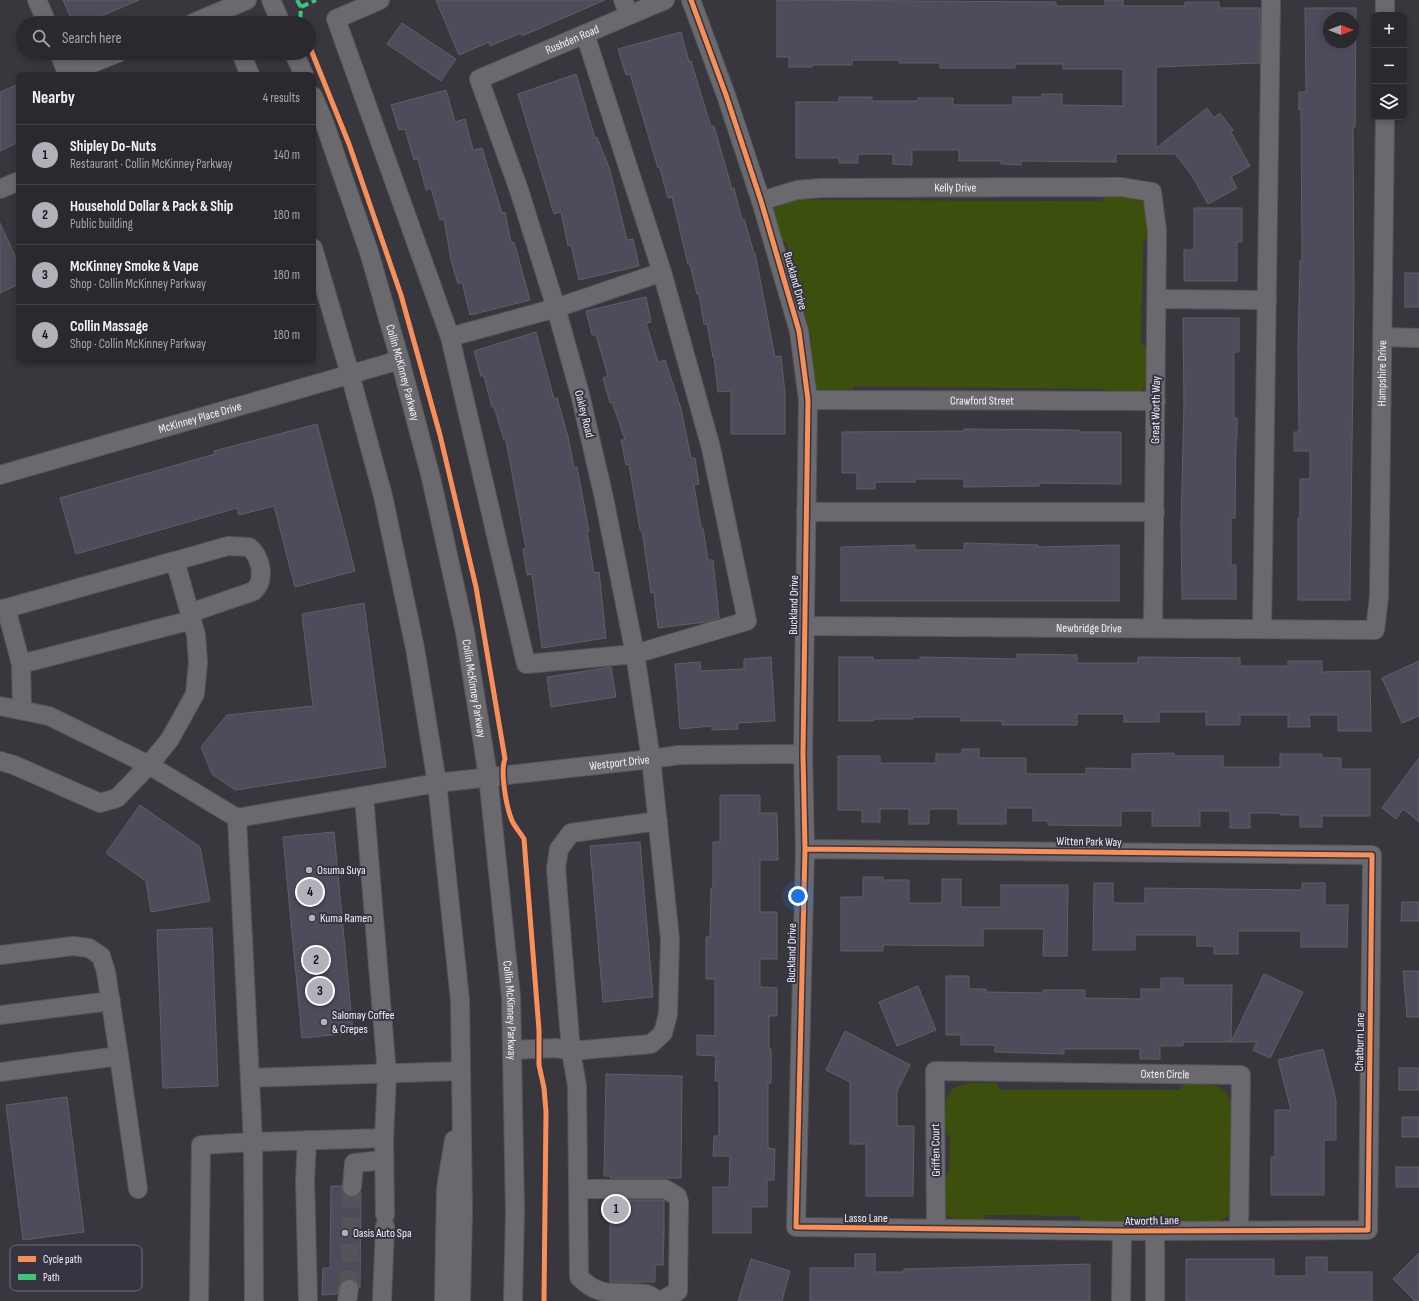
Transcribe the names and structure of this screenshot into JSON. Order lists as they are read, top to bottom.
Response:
{
  "streets": {
    "street": [
      "Rushden Road",
      "Kelly Drive",
      "Buckland Drive",
      "Collin McKinney Parkway",
      "Hampshire Drive",
      "Crawford Street",
      "Great Worth Way",
      "Oakley Road",
      "McKinney Place Drive",
      "Newbridge Drive",
      "Westport Drive",
      "Witten Park Way",
      "Chatburn Lane",
      "Oxten Circle",
      "Griffen Court",
      "Lasso Lane",
      "Atworth Lane"
    ]
  },
  "crossings": [
    ["Rushden Road", "Oakley Road"],
    ["Kelly Drive", "Buckland Drive"],
    ["Kelly Drive", "Great Worth Way"],
    ["Buckland Drive", "Crawford Street"],
    ["Buckland Drive", "Newbridge Drive"],
    ["Buckland Drive", "Westport Drive"],
    ["Buckland Drive", "Witten Park Way"],
    ["Buckland Drive", "Lasso Lane"],
    ["Collin McKinney Parkway", "Oakley Road"],
    ["Collin McKinney Parkway", "McKinney Place Drive"],
    ["Collin McKinney Parkway", "Westport Drive"],
    ["Hampshire Drive", "Newbridge Drive"],
    ["Crawford Street", "Great Worth Way"],
    ["Great Worth Way", "Newbridge Drive"],
    ["Oakley Road", "Westport Drive"],
    ["Witten Park Way", "Chatburn Lane"],
    ["Chatburn Lane", "Atworth Lane"],
    ["Oxten Circle", "Griffen Court"],
    ["Oxten Circle", "Atworth Lane"],
    ["Griffen Court", "Lasso Lane"],
    ["Griffen Court", "Atworth Lane"],
    ["Lasso Lane", "Atworth Lane"]
  ],
  "places": [
    "Osuma Suya",
    "Kuma Ramen",
    "Salomay Coffee & Crepes",
    "Oasis Auto Spa"
  ],
  "legend": ["Cycle path", "Path"],
  "north": "right",
  "page": {
    "map_buttons": ["+", "−"],
    "search": "Search here",
    "heading": ["Nearby", "4 results"],
    "list": [
      {
        "mark": "1",
        "name": "Shipley Do-Nuts",
        "note": "Restaurant · Collin McKinney Parkway",
        "value": "140 m"
      },
      {
        "mark": "2",
        "name": "Household Dollar & Pack & Ship",
        "note": "Public building",
        "value": "180 m"
      },
      {
        "mark": "3",
        "name": "McKinney Smoke & Vape",
        "note": "Shop · Collin McKinney Parkway",
        "value": "180 m"
      },
      {
        "mark": "4",
        "name": "Collin Massage",
        "note": "Shop · Collin McKinney Parkway",
        "value": "180 m"
      }
    ],
    "pins": [
      "4",
      "2",
      "3",
      "1"
    ]
  }
}
